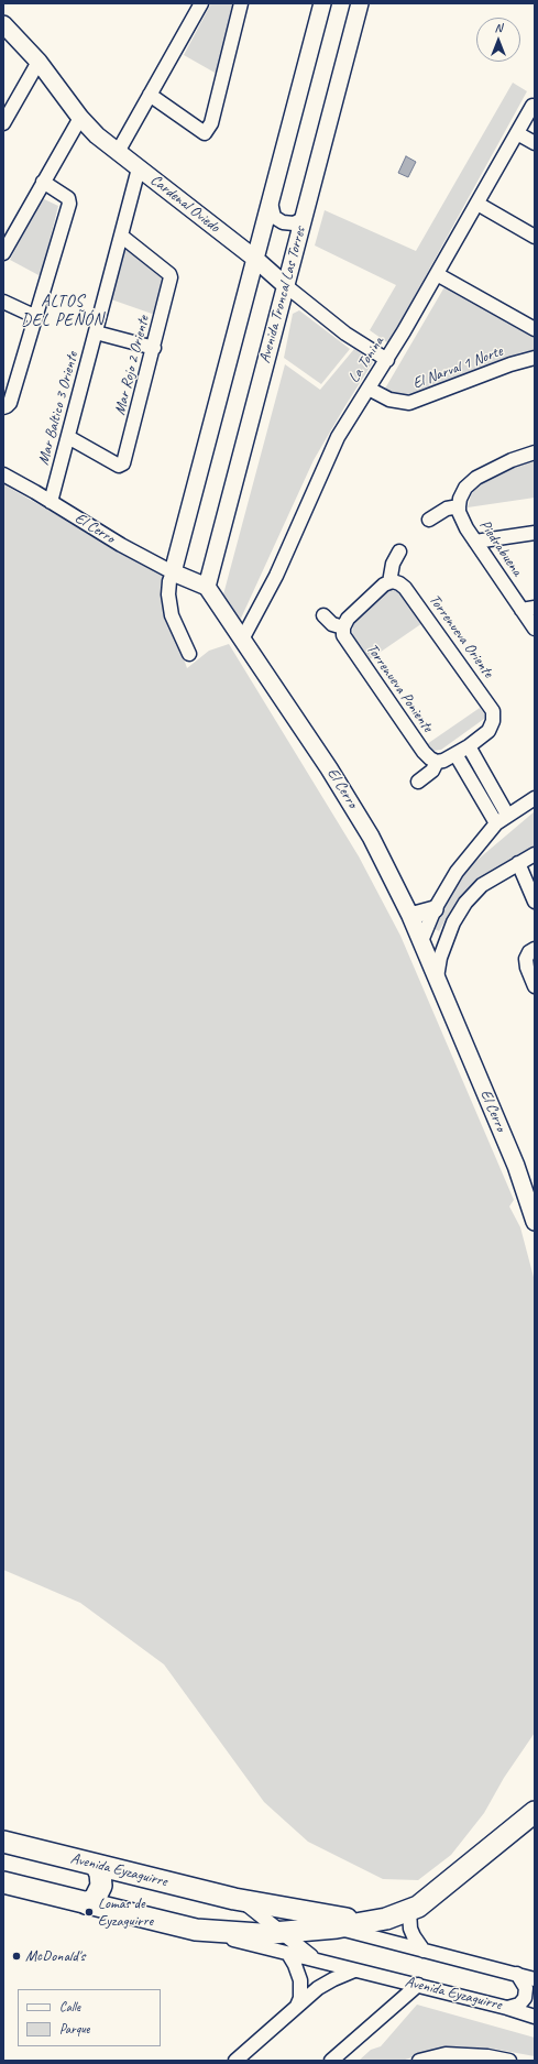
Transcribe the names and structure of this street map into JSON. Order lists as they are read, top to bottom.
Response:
{
  "streets": {
    "main road": ["Avenida Eyzaguirre"],
    "street": [
      "Cardenal Oviedo",
      "Avenida Troncal Las Torres",
      "La Tonina",
      "Mar Rojo 2 Oriente",
      "El Narval 1 Norte",
      "Mar Baltico 3 Oriente",
      "El Cerro",
      "Piedrabuena",
      "Torrenueva Oriente",
      "Torrenueva Poniente"
    ]
  },
  "crossings": [
    ["Cardenal Oviedo", "Avenida Troncal Las Torres"],
    ["Cardenal Oviedo", "La Tonina"],
    ["Cardenal Oviedo", "Mar Baltico 3 Oriente"],
    ["Avenida Troncal Las Torres", "El Cerro"],
    ["La Tonina", "El Narval 1 Norte"],
    ["La Tonina", "El Cerro"],
    ["Mar Rojo 2 Oriente", "Mar Baltico 3 Oriente"],
    ["Mar Baltico 3 Oriente", "El Cerro"]
  ],
  "districts": ["ALTOS DEL PEÑÓN"],
  "places": ["Lomas de Eyzaguirre", "McDonald's"],
  "legend": ["Calle", "Parque"],
  "north": "top"
}
